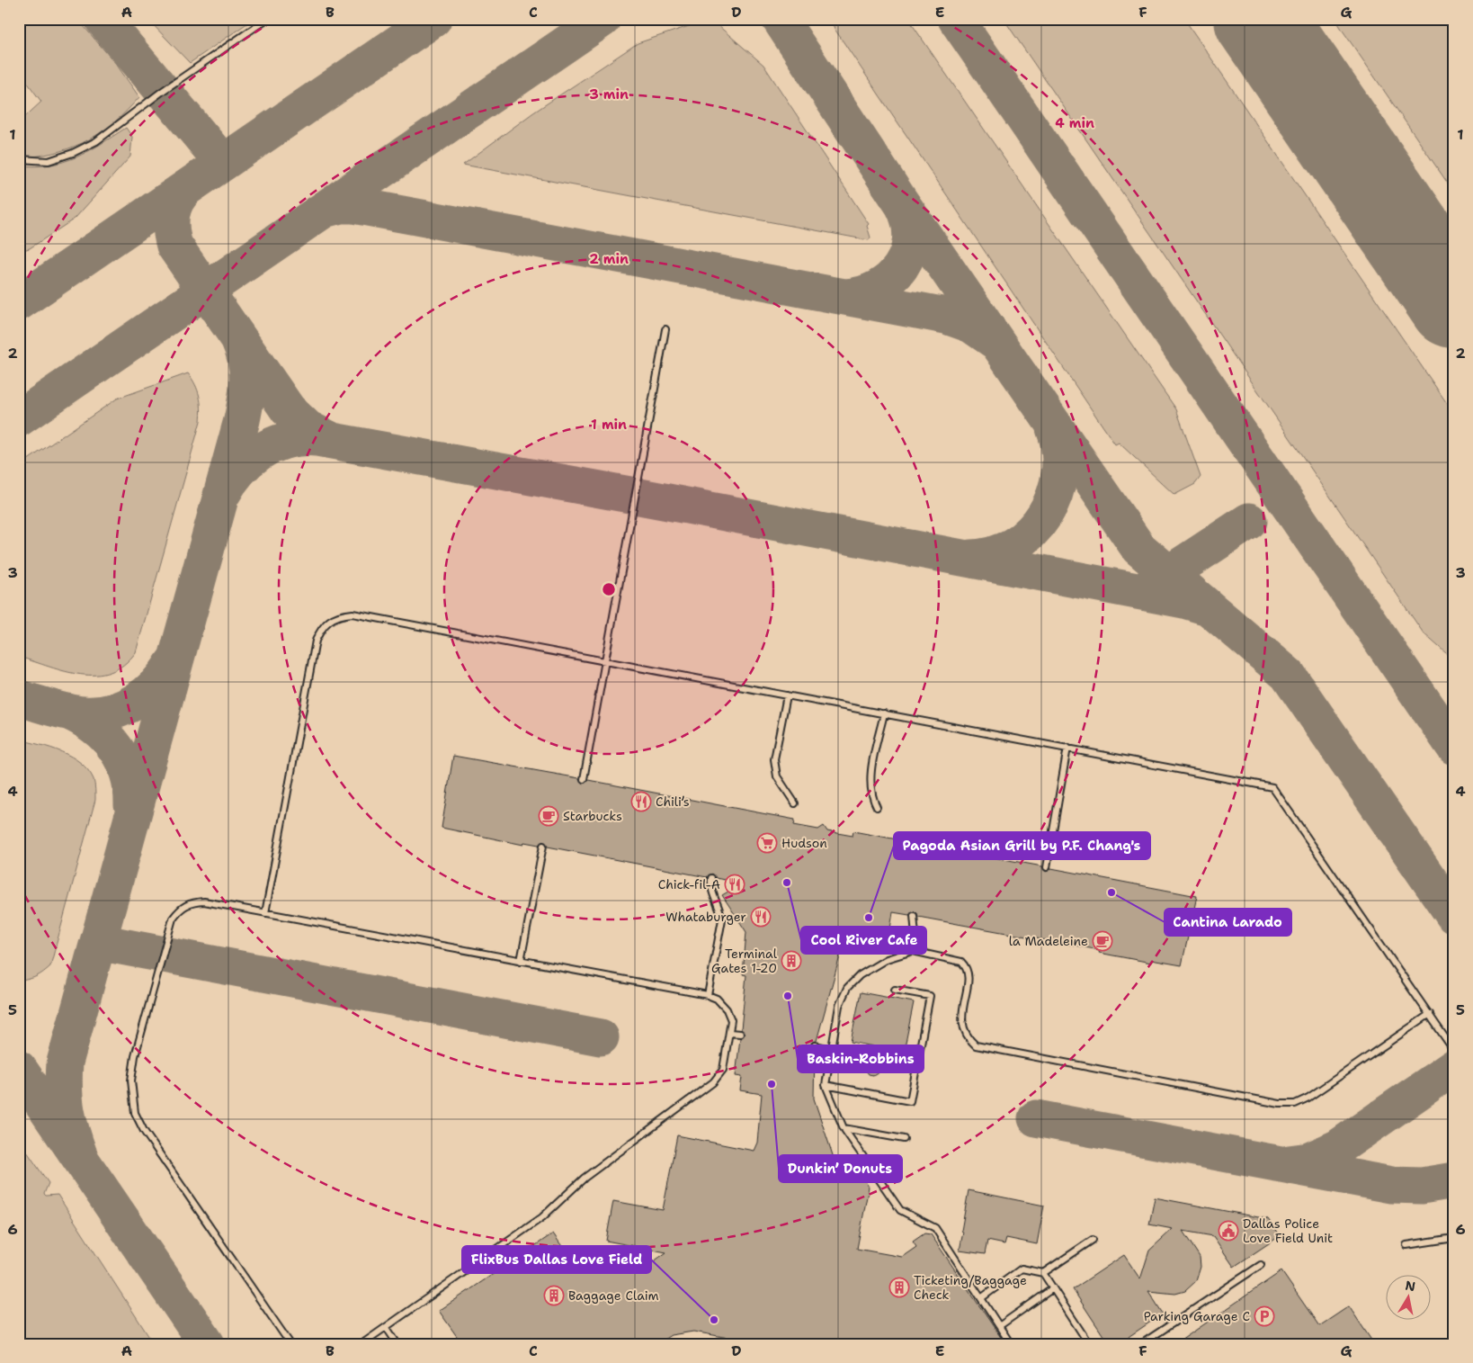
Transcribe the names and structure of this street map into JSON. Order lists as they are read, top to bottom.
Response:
{
  "places": {
    "restaurant": ["Chili’s", "Chick-fil-A", "Whataburger"],
    "cafe": ["Starbucks", "la Madeleine"],
    "supermarket": ["Hudson"],
    "other": [
      "Cool River Cafe",
      "Cantina Larado",
      "Pagoda Asian Grill by P.F. Chang's",
      "Baskin-Robbins",
      "Dunkin’ Donuts",
      "FlixBus Dallas Love Field"
    ],
    "building": ["Terminal Gates 1-20", "Ticketing/Baggage Check", "Baggage Claim"],
    "public building": ["Dallas Police Love Field Unit"],
    "parking": ["Parking Garage C"]
  },
  "north": "top",
  "grid": {
    "columns": [
      "A",
      "B",
      "C",
      "D",
      "E",
      "F",
      "G"
    ],
    "rows": [
      "1",
      "2",
      "3",
      "4",
      "5",
      "6"
    ]
  },
  "rings": [
    "3 min",
    "4 min",
    "2 min",
    "1 min"
  ]
}
